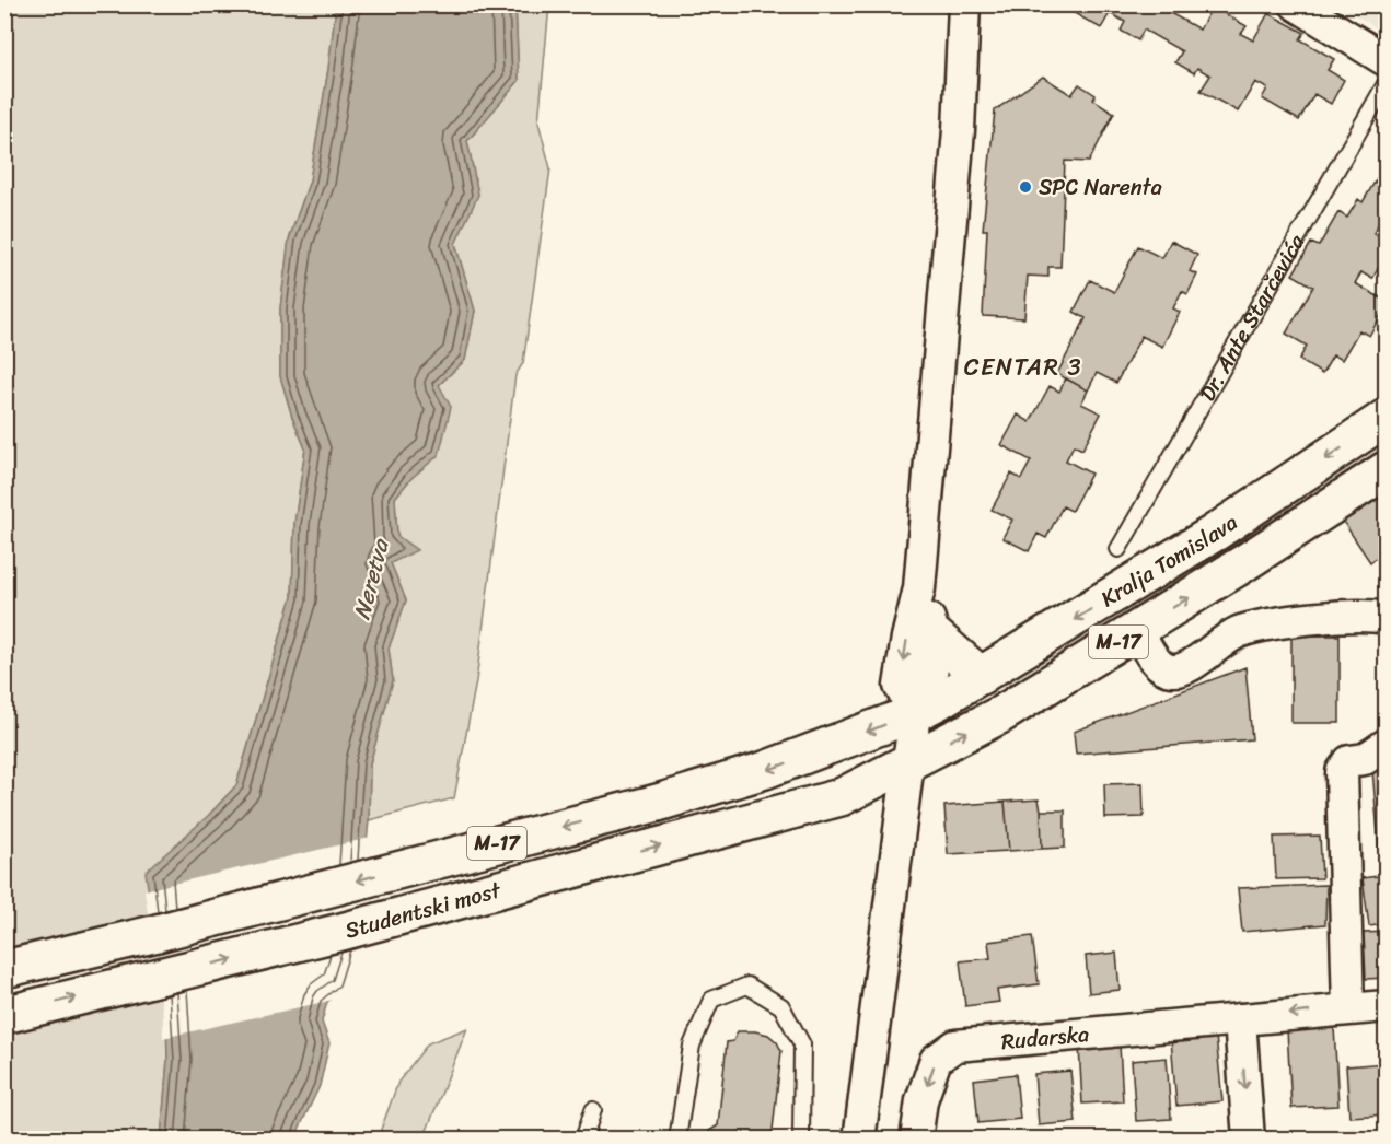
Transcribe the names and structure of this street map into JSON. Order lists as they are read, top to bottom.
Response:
{
  "streets": {
    "main road": ["Kralja Tomislava", "M-17", "Studentski most"],
    "street": ["Rudarska"],
    "lane": ["Dr. Ante Starčevića"]
  },
  "crossings": [
    ["Kralja Tomislava", "Studentski most"]
  ],
  "one_way": ["Rudarska"],
  "districts": ["CENTAR 3"],
  "water": ["Neretva"],
  "places": ["SPC Narenta"]
}
